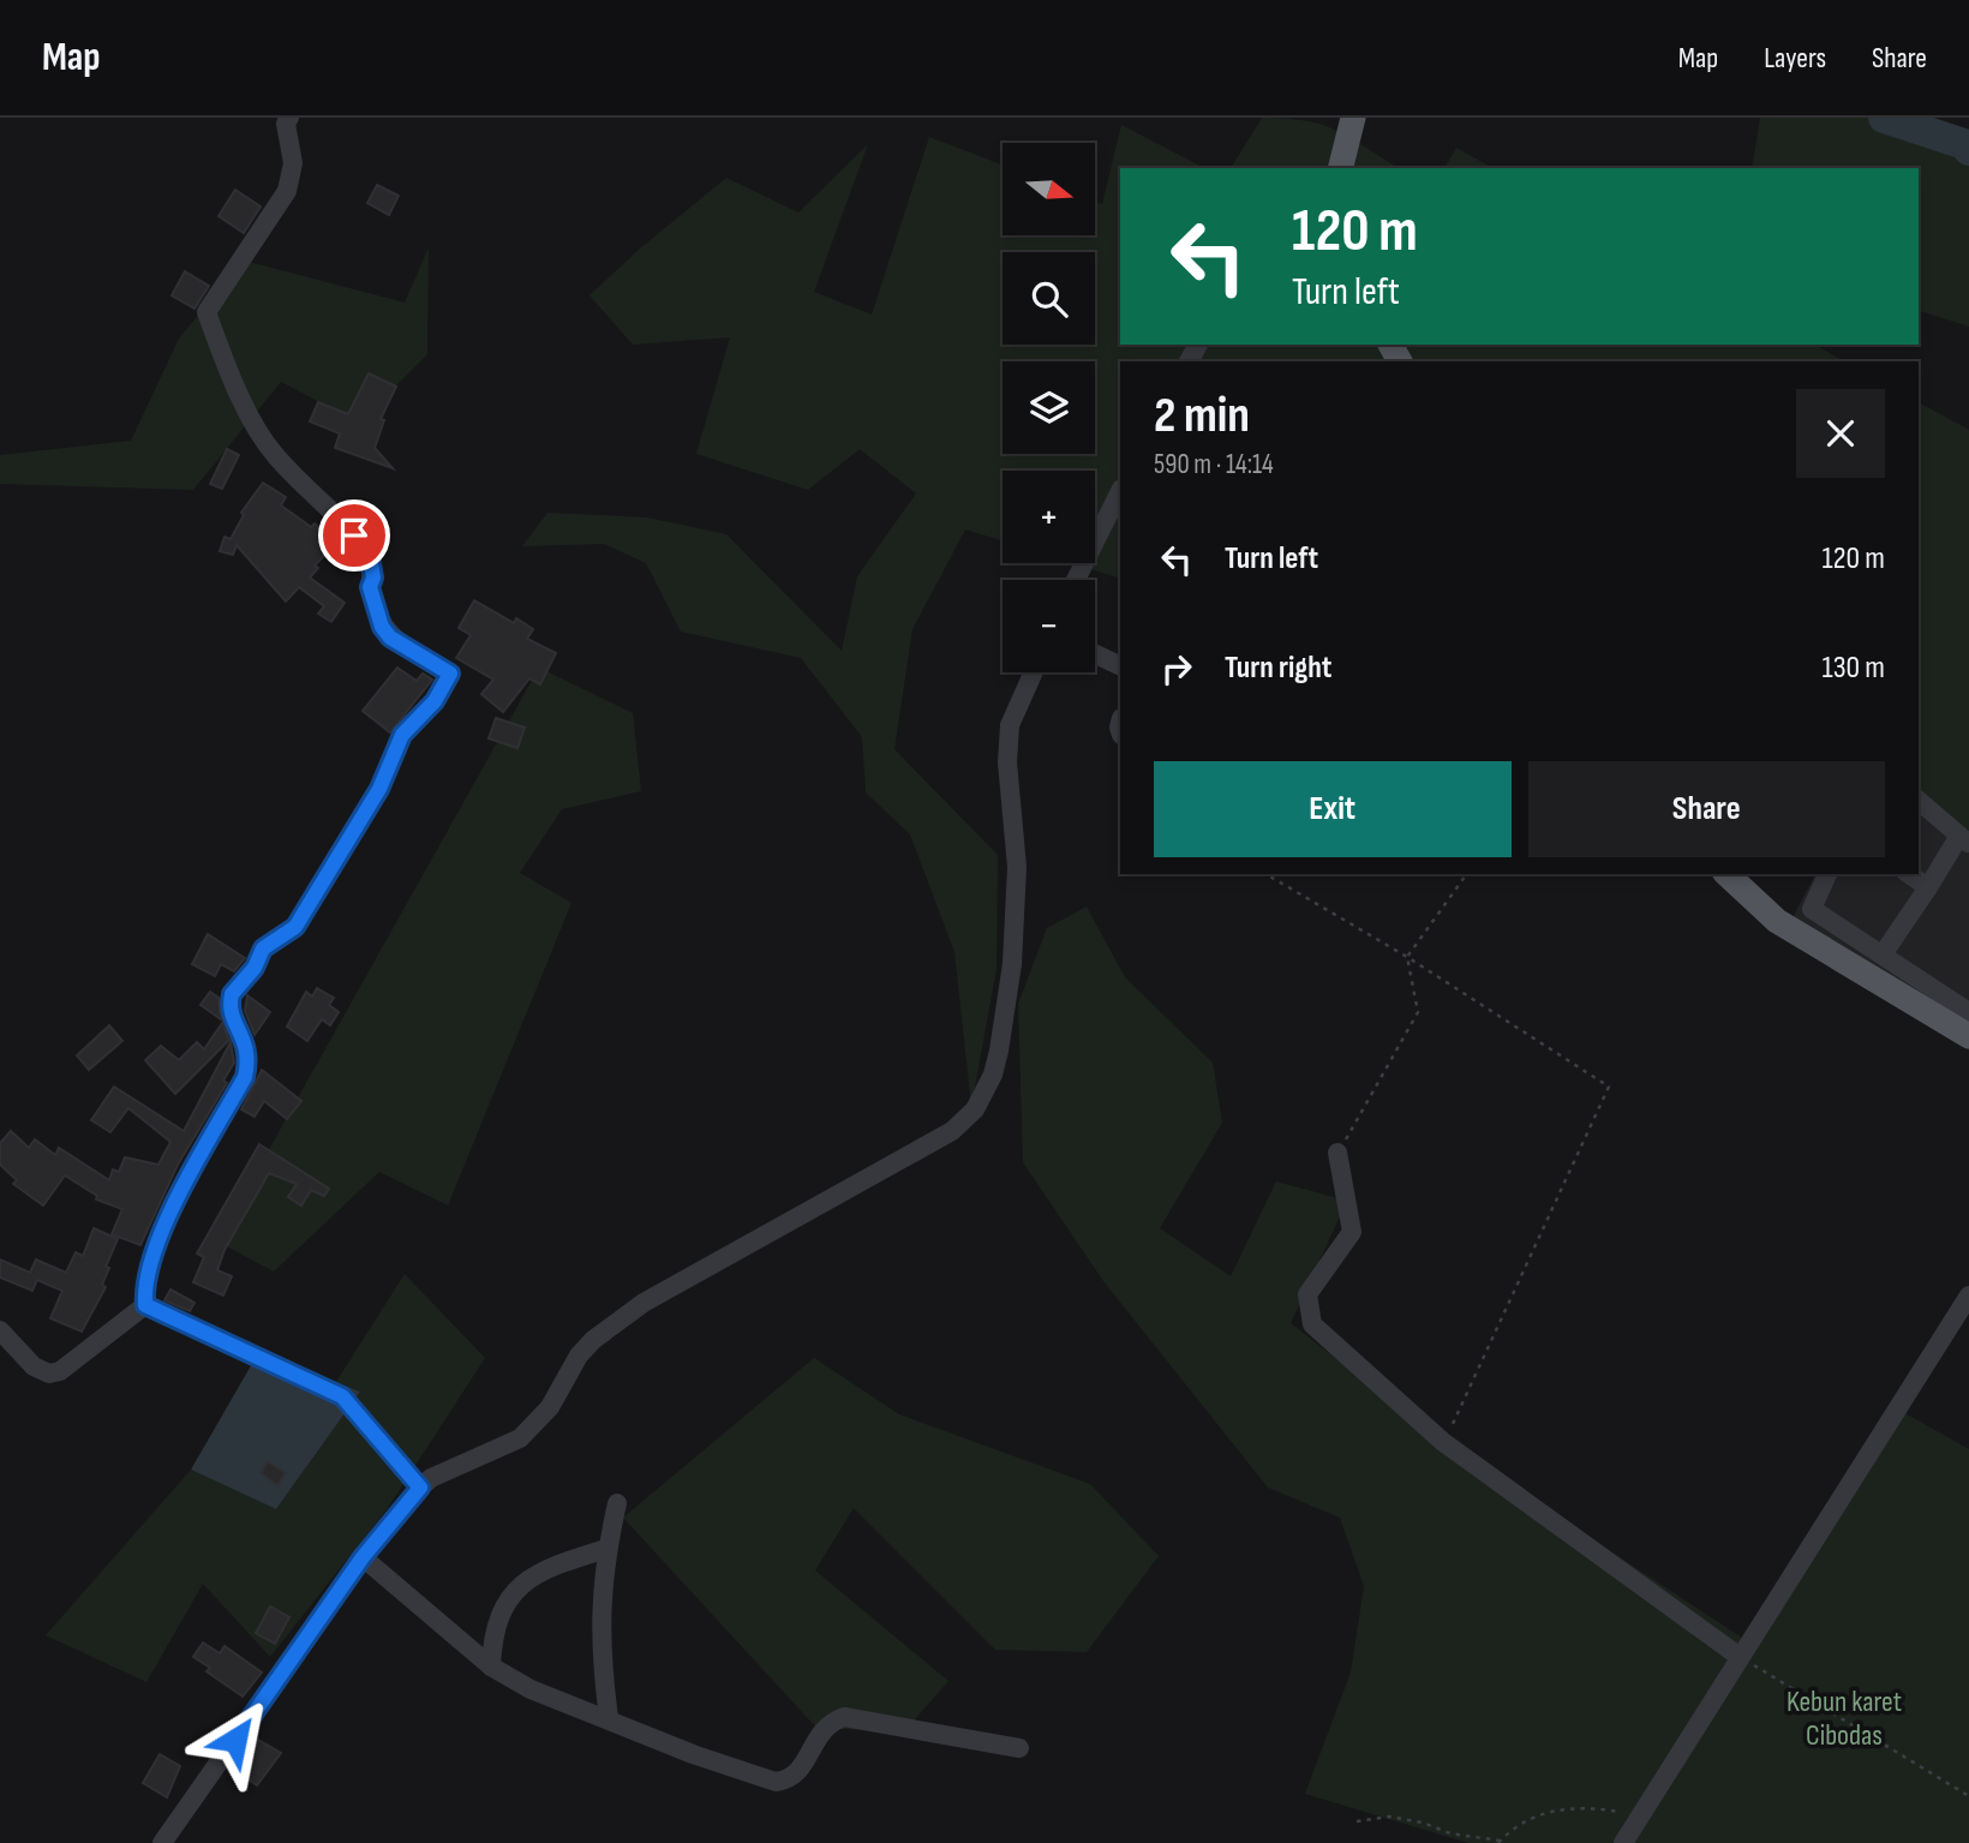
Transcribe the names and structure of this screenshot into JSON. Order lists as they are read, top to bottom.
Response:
{
  "parks": ["Kebun karet Cibodas"],
  "north": "right",
  "page": {
    "header": "Map",
    "nav": ["Map", "Layers", "Share"],
    "map_buttons": ["+", "−"],
    "turn": ["120 m", "Turn left"],
    "heading": ["2 min", "590 m · 14:14"],
    "list": [
      {
        "name": "Turn left",
        "value": "120 m"
      },
      {
        "name": "Turn right",
        "value": "130 m"
      }
    ],
    "buttons": ["Exit", "Share"]
  }
}
